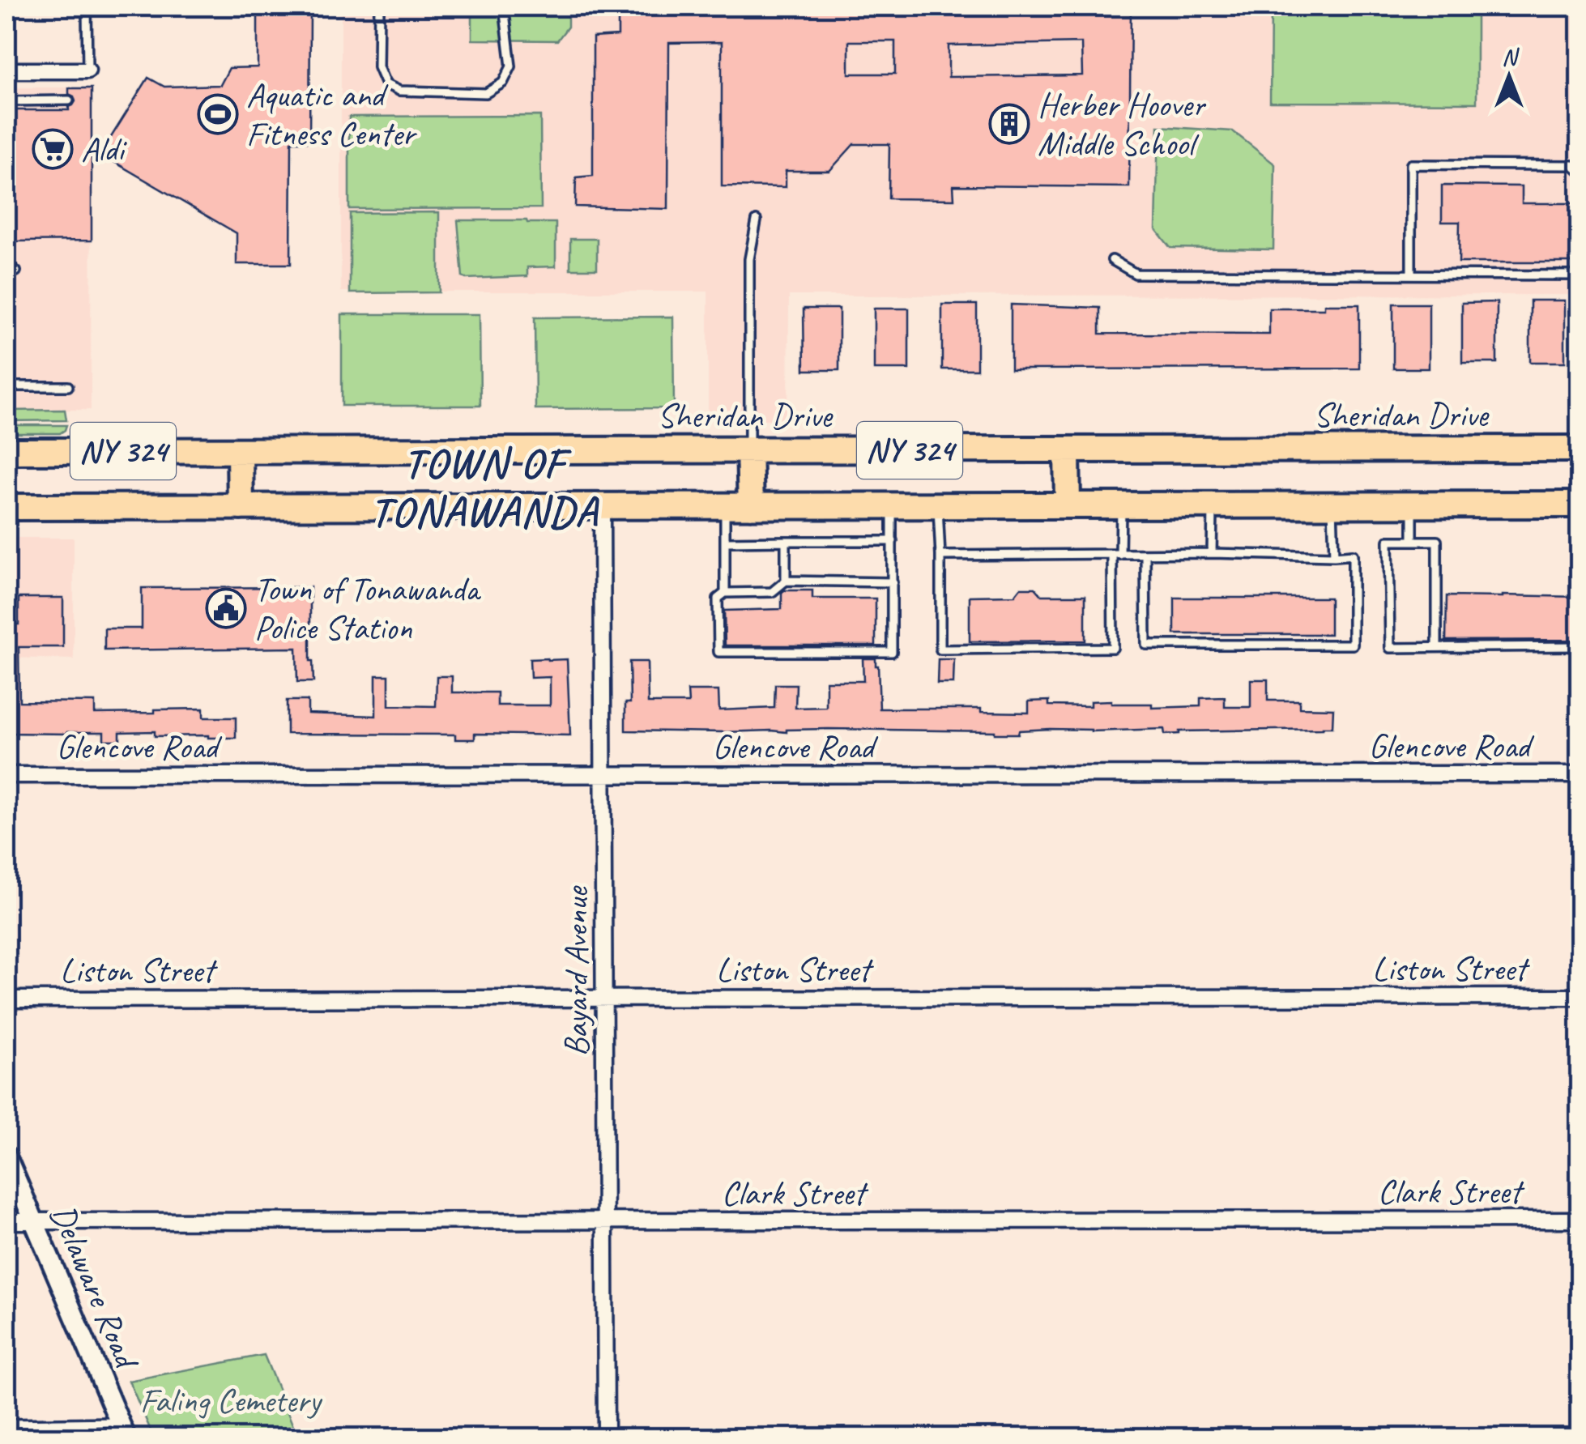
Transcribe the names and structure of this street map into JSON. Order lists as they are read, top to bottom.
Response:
{
  "streets": {
    "main road": ["Sheridan Drive", "NY 324"],
    "street": [
      "Glencove Road",
      "Liston Street",
      "Bayard Avenue",
      "Clark Street",
      "Delaware Road"
    ]
  },
  "crossings": [
    ["NY 324", "Bayard Avenue"],
    ["Glencove Road", "Bayard Avenue"],
    ["Liston Street", "Bayard Avenue"],
    ["Bayard Avenue", "Clark Street"],
    ["Clark Street", "Delaware Road"]
  ],
  "districts": ["TOWN OF TONAWANDA"],
  "parks": ["Faling Cemetery"],
  "places": {
    "sports": ["Aquatic and Fitness Center"],
    "building": ["Herber Hoover Middle School"],
    "supermarket": ["Aldi"],
    "public building": ["Town of Tonawanda Police Station"]
  },
  "north": "top"
}
